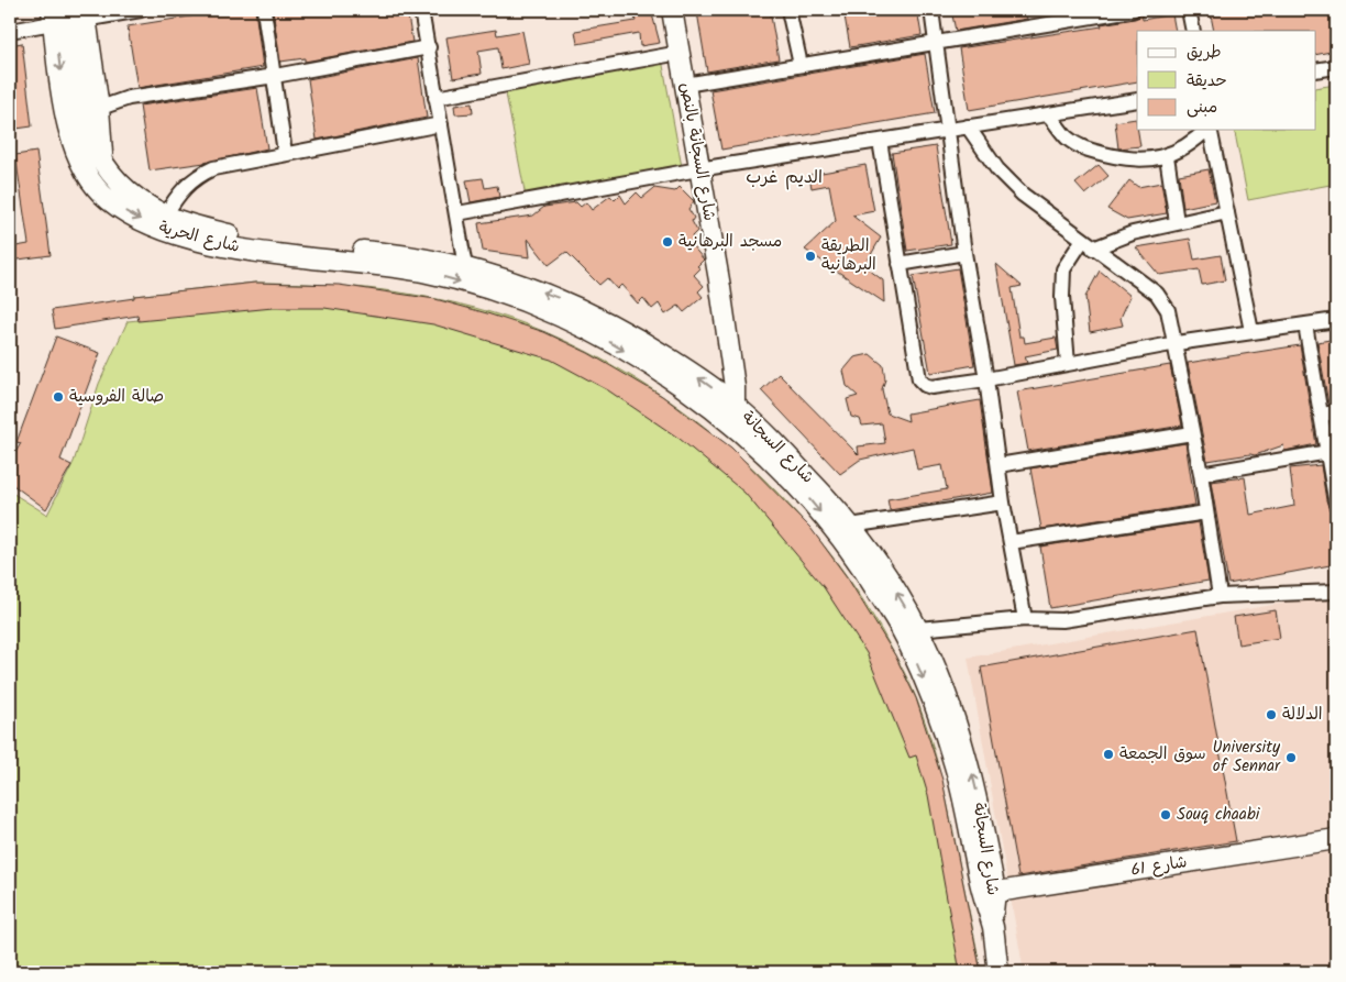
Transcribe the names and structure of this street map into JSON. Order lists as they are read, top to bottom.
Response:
{
  "streets": {
    "main road": [
      "شارع السجانة بالنص",
      "شارع الحرية",
      "شارع السجانة",
      "شارع 61"
    ]
  },
  "crossings": [
    ["شارع السجانة بالنص", "شارع السجانة"],
    ["شارع الحرية", "شارع السجانة"],
    ["شارع السجانة", "شارع 61"]
  ],
  "one_way": ["شارع الحرية"],
  "districts": ["الديم غرب"],
  "places": [
    "مسجد البرهانية",
    "الطريقة البرهانية",
    "صالة الفروسية",
    "الدلالة",
    "سوق الجمعة",
    "University of Sennar",
    "Souq chaabi"
  ],
  "legend": ["طريق", "حديقة", "مبنى"]
}
